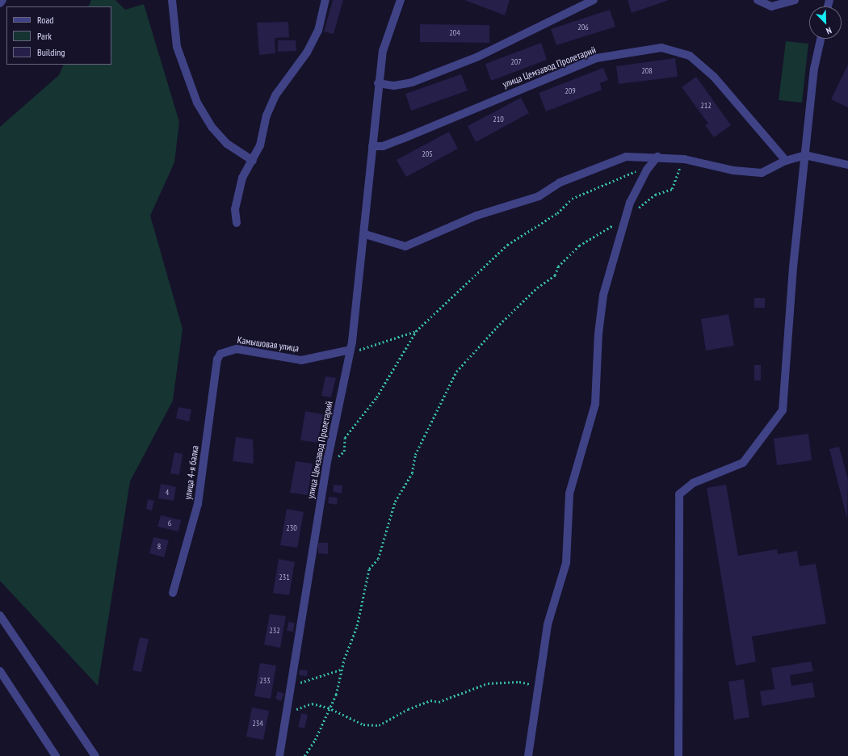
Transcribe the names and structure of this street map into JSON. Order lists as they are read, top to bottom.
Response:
{
  "streets": {
    "street": ["улица Цемзавод Пролетарий", "Камышовая улица", "улица 4-я балка"]
  },
  "crossings": [
    ["улица Цемзавод Пролетарий", "Камышовая улица"],
    ["Камышовая улица", "улица 4-я балка"]
  ],
  "house_numbers": [
    "206",
    "204",
    "207",
    "208",
    "209",
    "212",
    "210",
    "205",
    "4",
    "6",
    "230",
    "8",
    "231",
    "232",
    "233",
    "234"
  ],
  "legend": ["Road", "Park", "Building"],
  "north": "bottom right"
}
